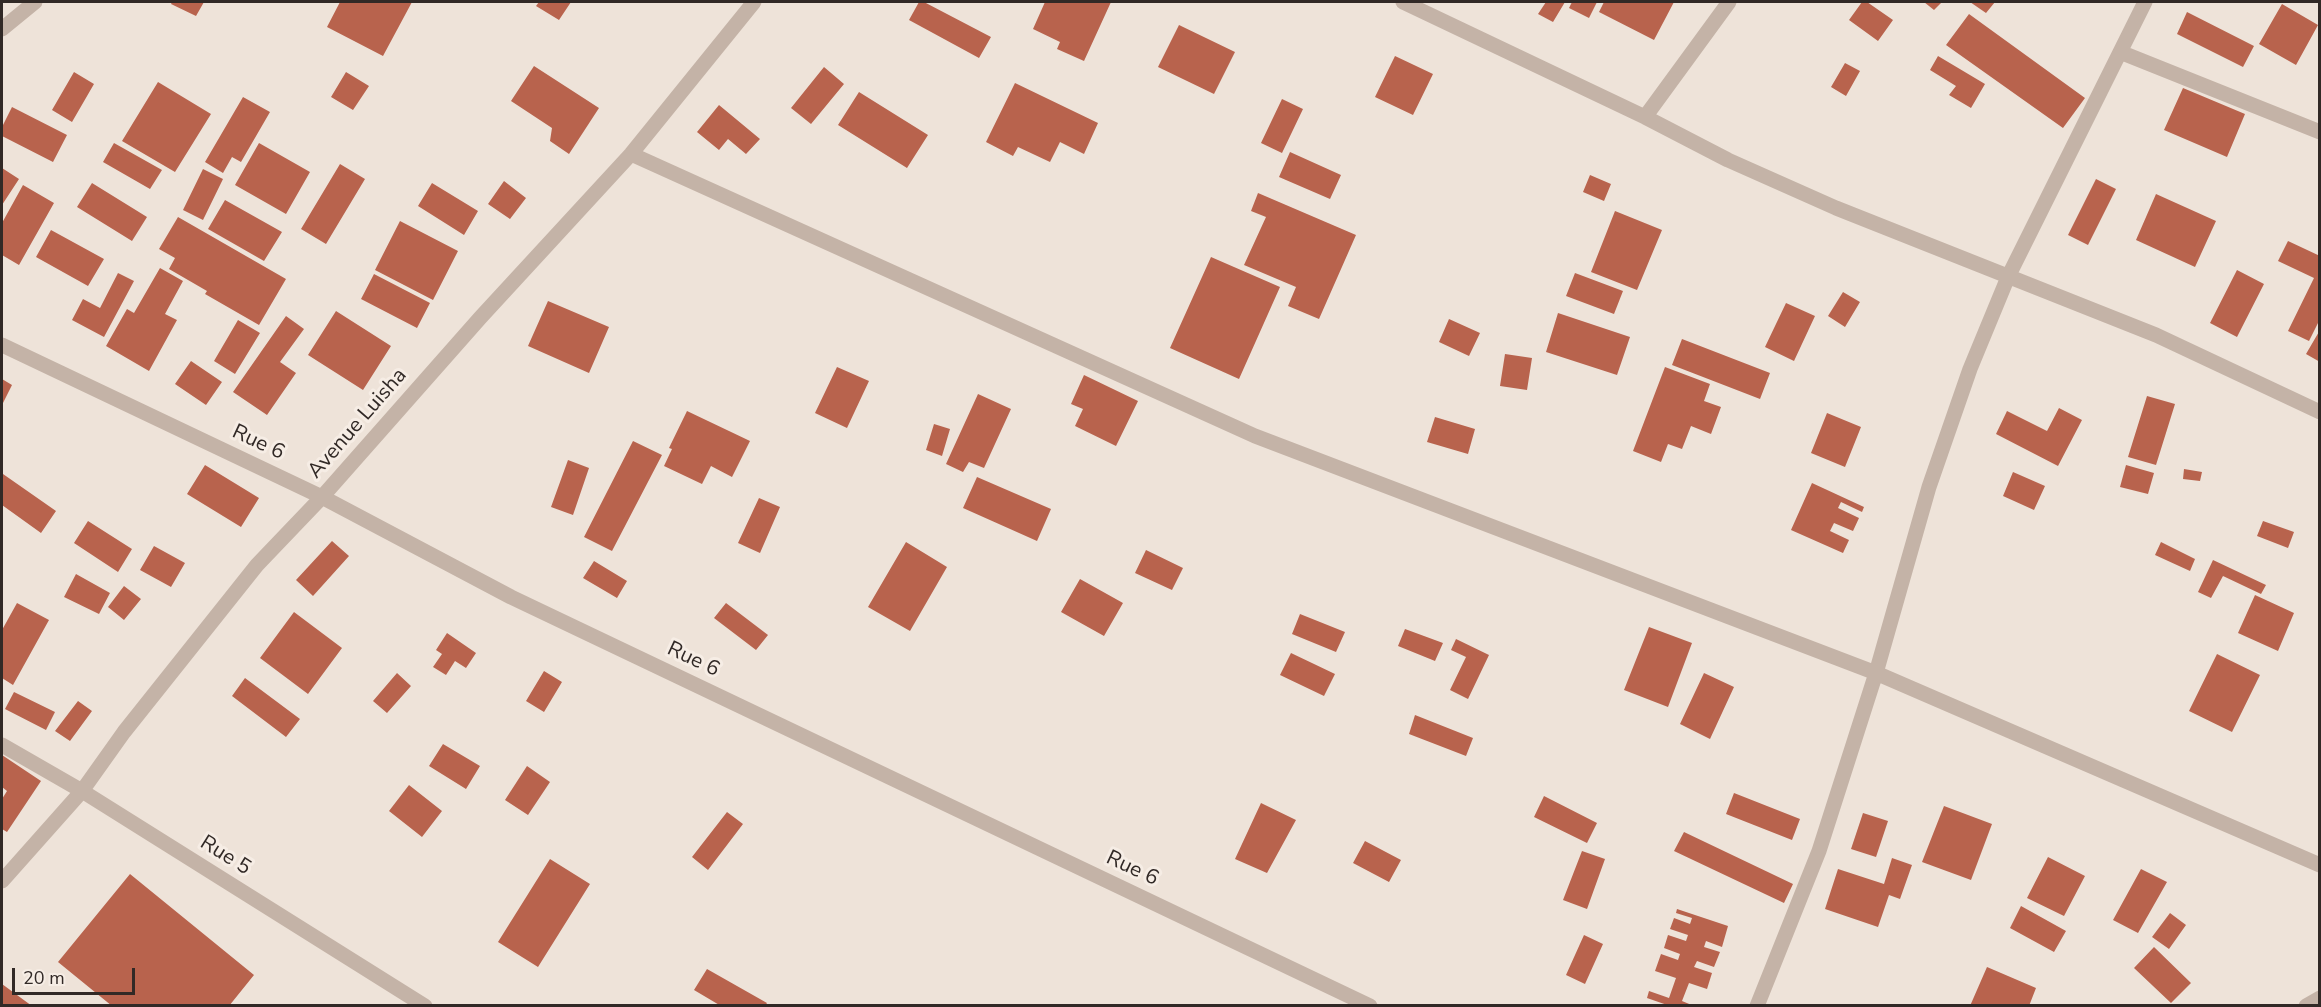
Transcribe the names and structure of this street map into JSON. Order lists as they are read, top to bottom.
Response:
{
  "streets": {
    "street": ["Avenue Luisha", "Rue 6", "Rue 5"]
  },
  "crossings": [
    ["Avenue Luisha", "Rue 6"],
    ["Avenue Luisha", "Rue 5"]
  ],
  "scale_bar": "20 m"
}
